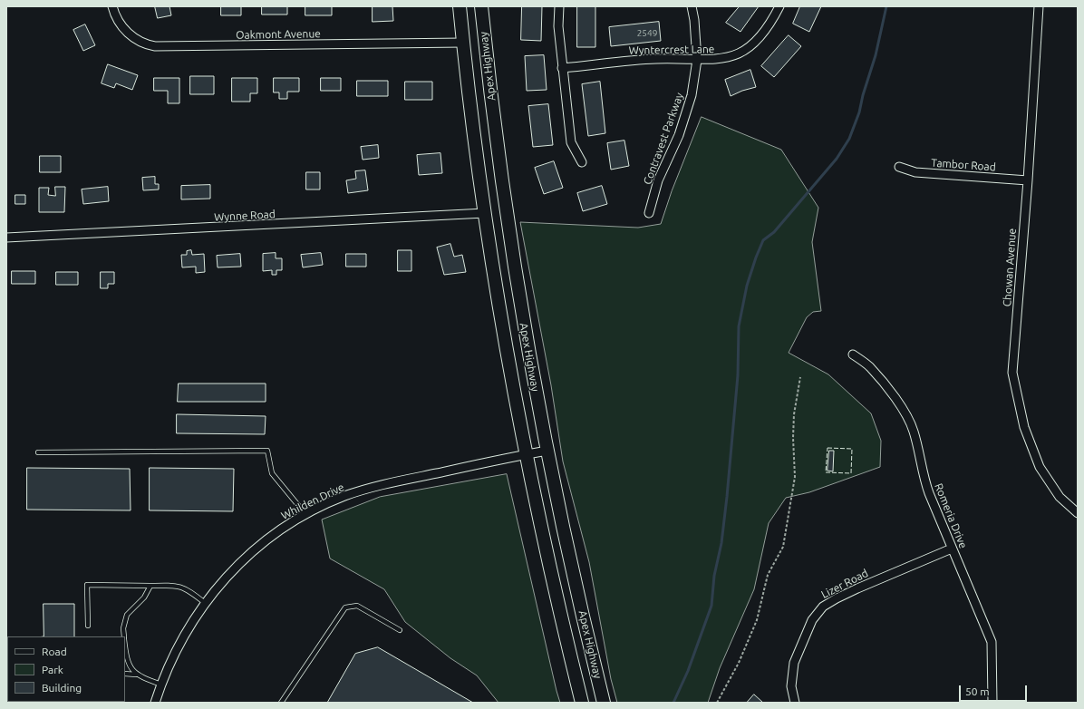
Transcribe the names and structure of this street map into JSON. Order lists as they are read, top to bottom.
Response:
{
  "streets": {
    "main road": ["Apex Highway"],
    "street": [
      "Oakmont Avenue",
      "Wyntercrest Lane",
      "Contravest Parkway",
      "Tambor Road",
      "Wynne Road",
      "Chowan Avenue",
      "Whilden Drive",
      "Romeria Drive",
      "Lizer Road"
    ]
  },
  "crossings": [
    ["Oakmont Avenue", "Apex Highway"],
    ["Wyntercrest Lane", "Contravest Parkway"],
    ["Apex Highway", "Wynne Road"],
    ["Apex Highway", "Whilden Drive"],
    ["Tambor Road", "Chowan Avenue"],
    ["Romeria Drive", "Lizer Road"]
  ],
  "house_numbers": ["2549"],
  "legend": ["Road", "Park", "Building"],
  "scale_bar": "50 m"
}
